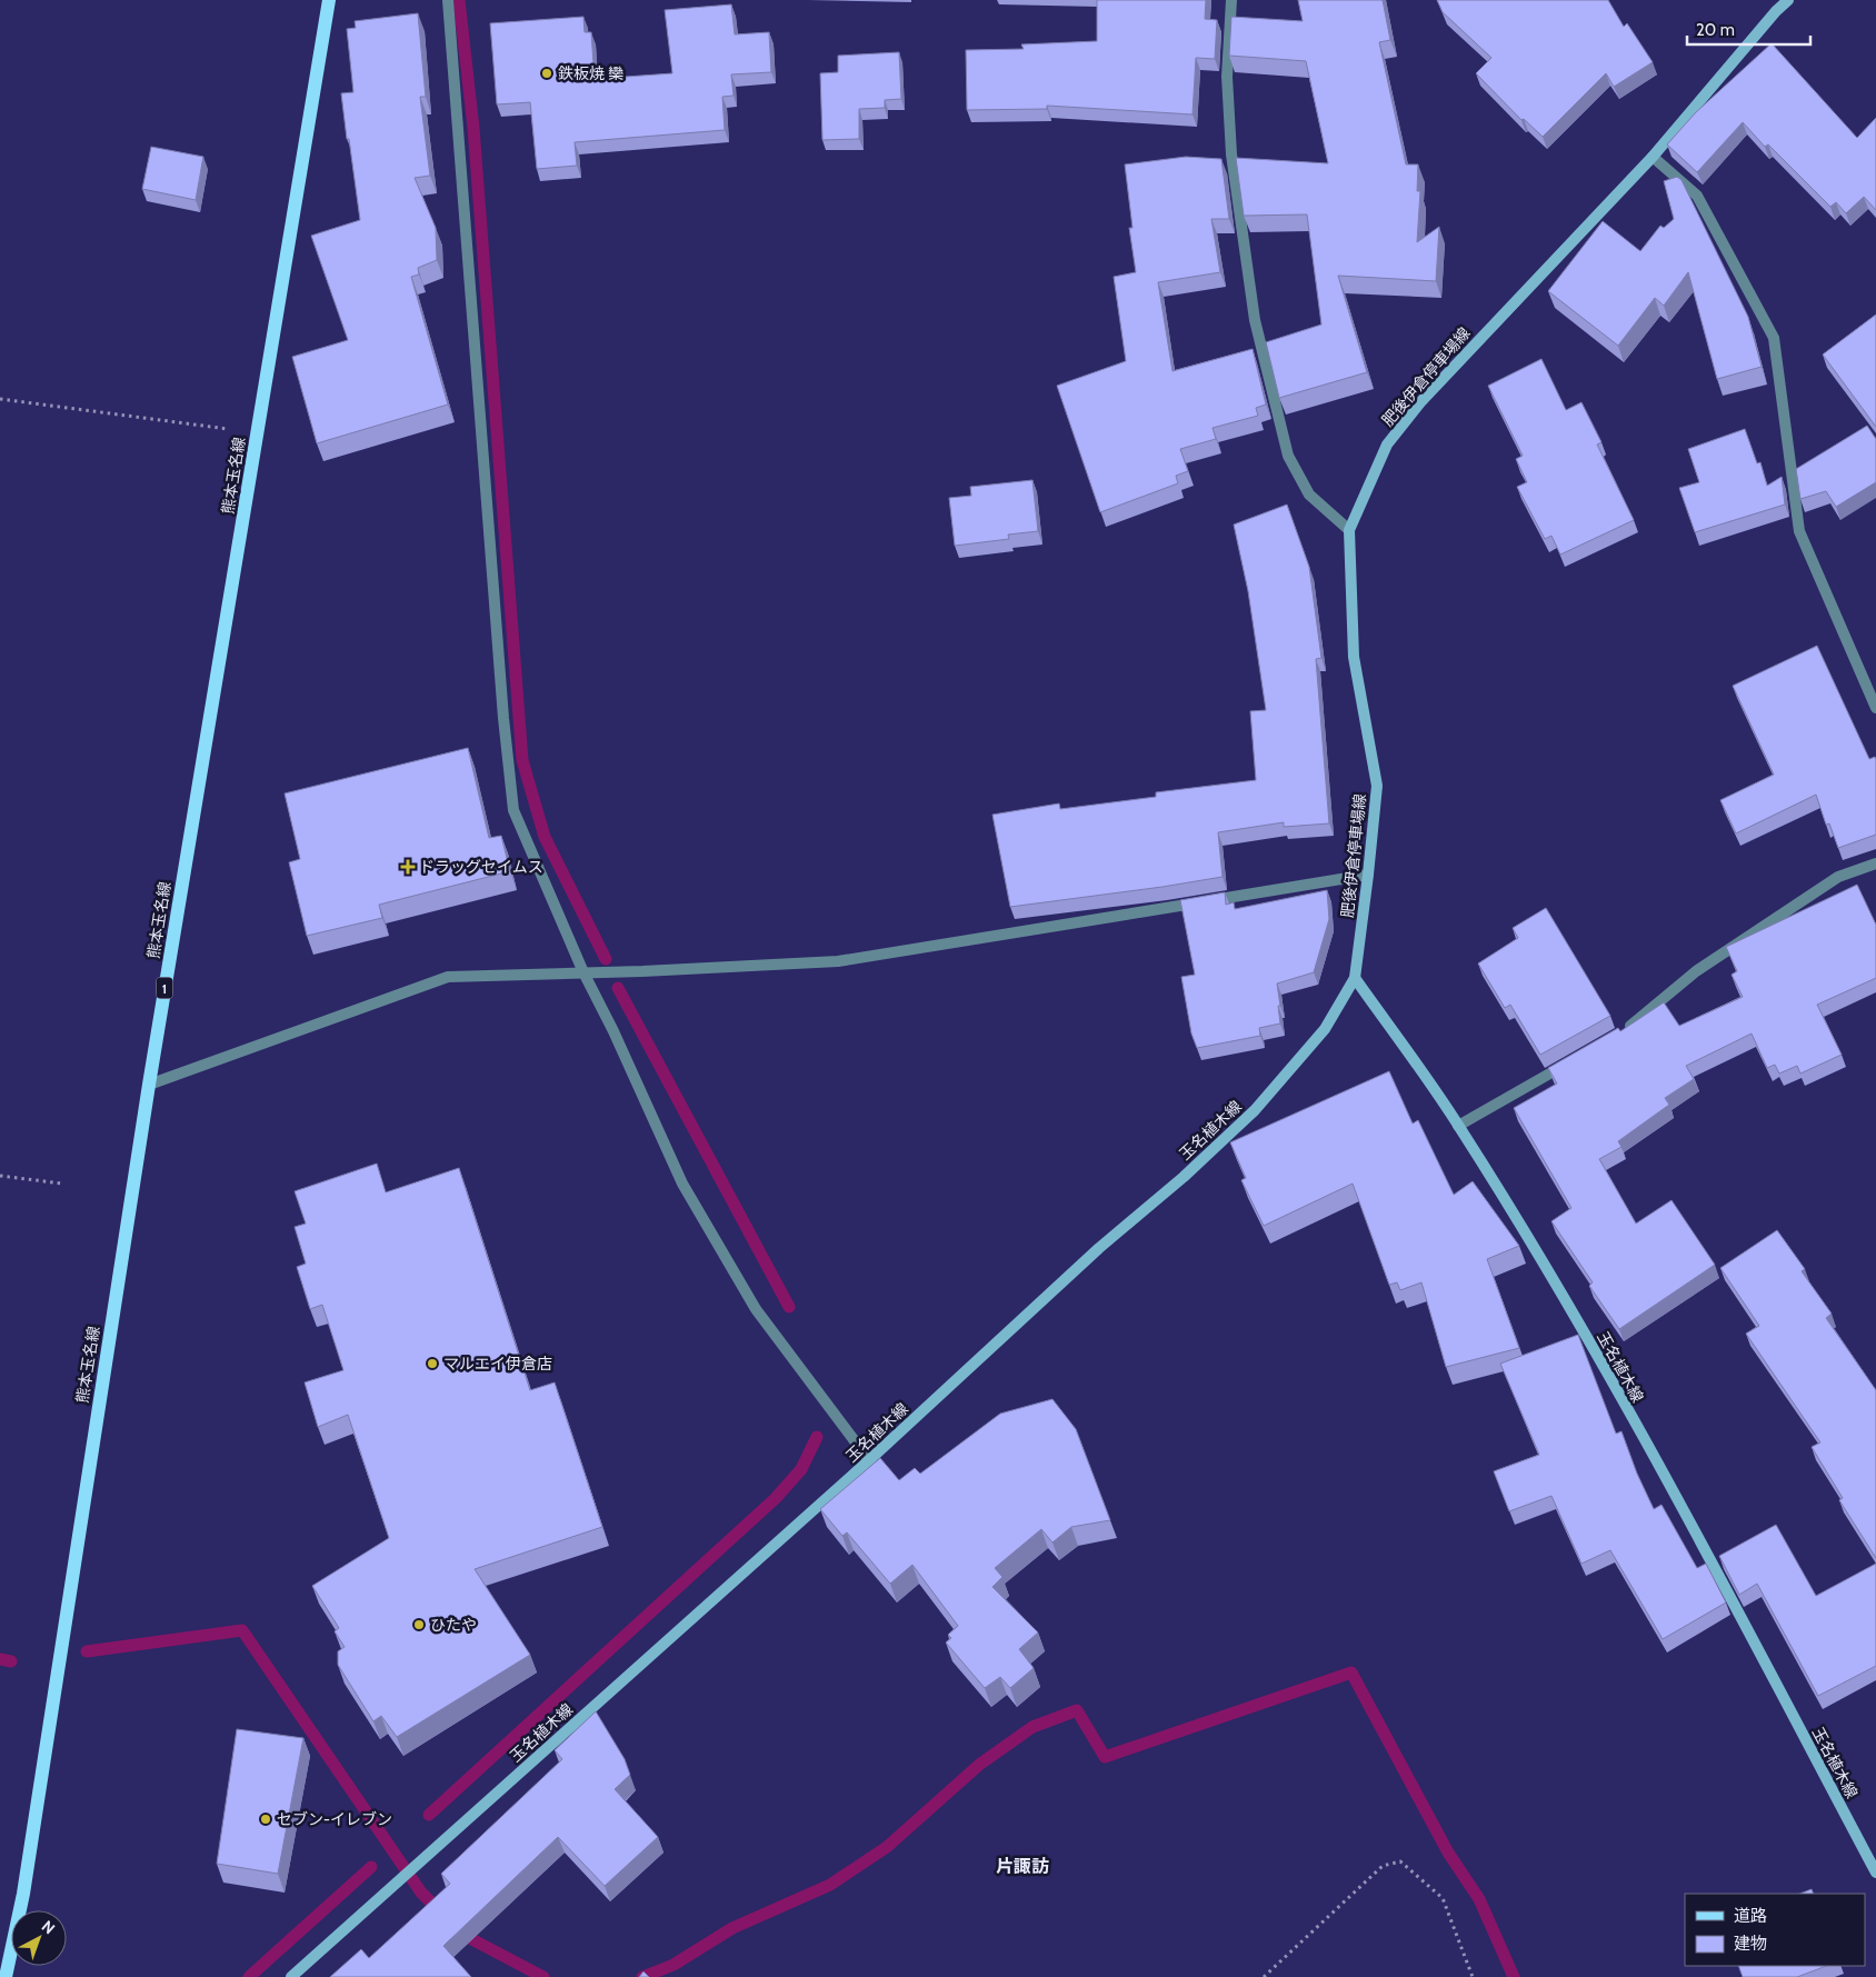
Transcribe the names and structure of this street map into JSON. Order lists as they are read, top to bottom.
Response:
{
  "streets": {
    "main road": [
      "肥後伊倉停車場線",
      "熊本玉名線",
      "1",
      "玉名植木線"
    ]
  },
  "crossings": [
    ["肥後伊倉停車場線", "玉名植木線"]
  ],
  "districts": ["片諏訪"],
  "places": {
    "other": [
      "鉄板焼 欒",
      "マルエイ伊倉店",
      "ひたや",
      "セブン-イレブン"
    ],
    "health": ["ドラッグセイムス"]
  },
  "legend": ["道路", "建物"],
  "scale_bar": "20 m",
  "north": "top right"
}
